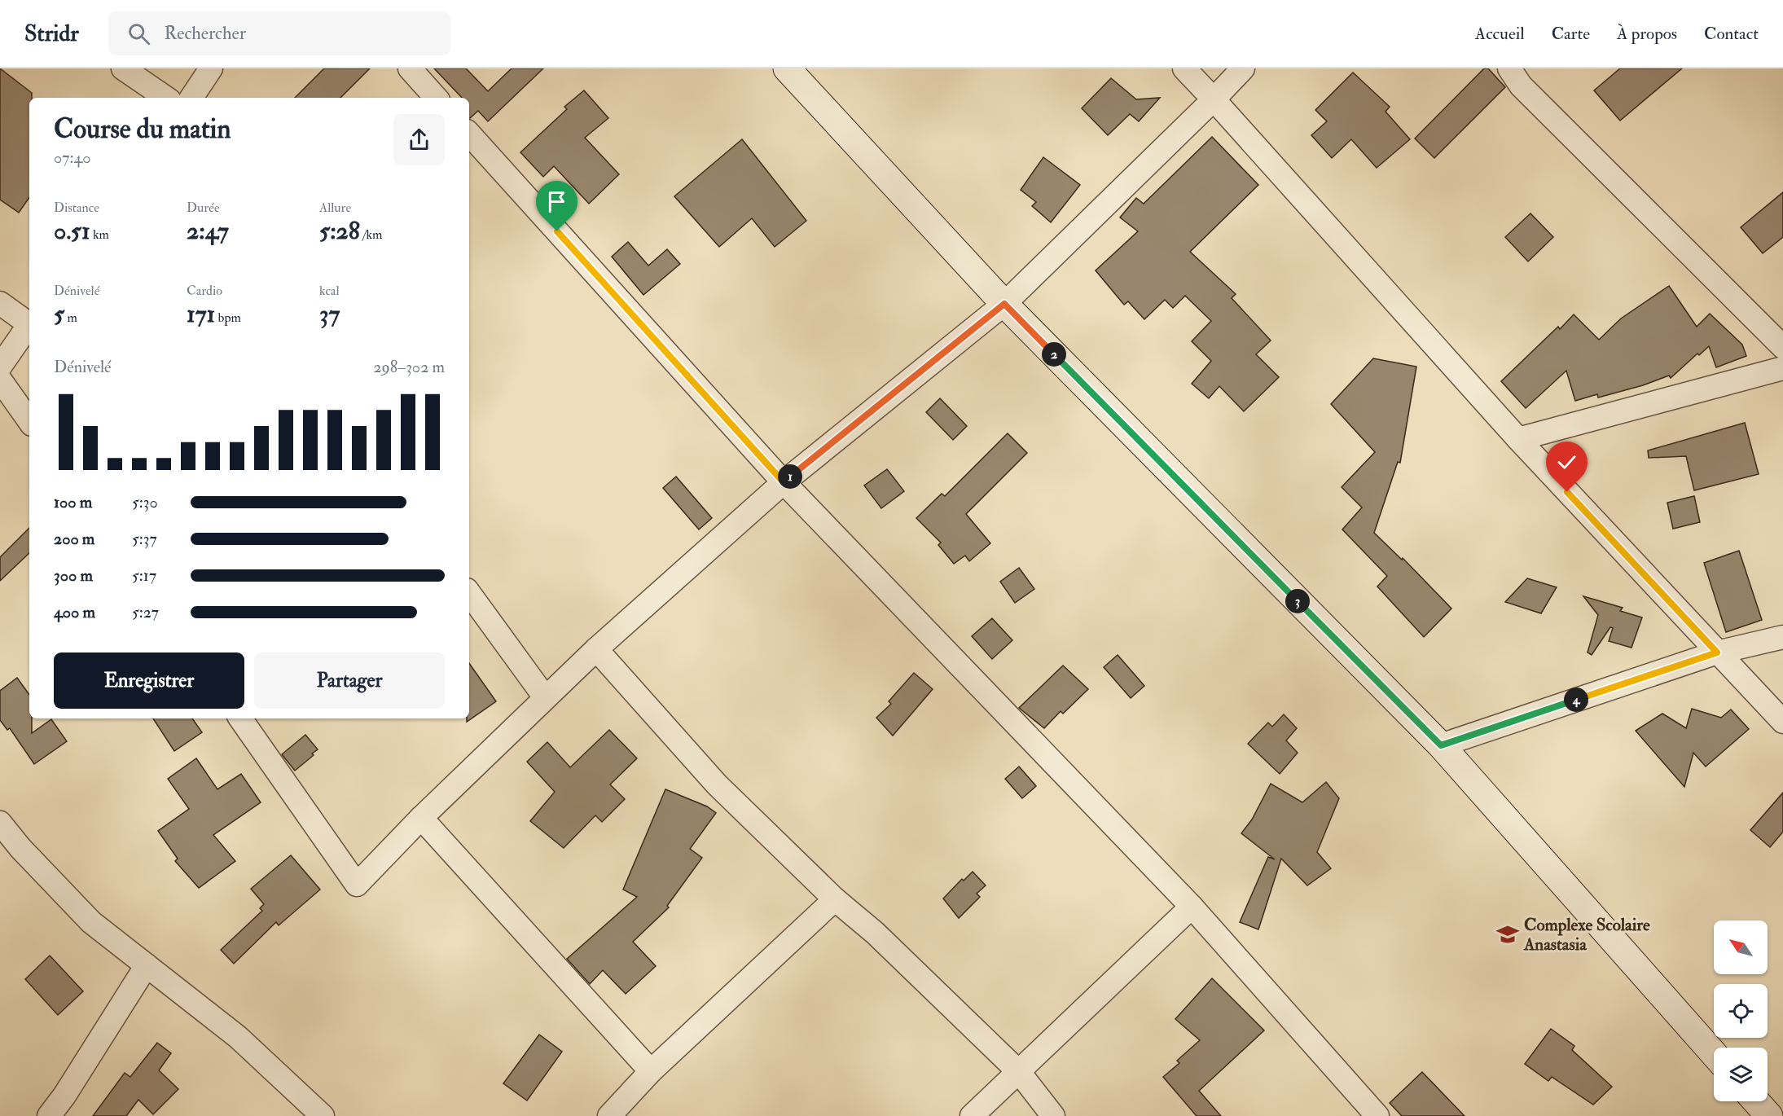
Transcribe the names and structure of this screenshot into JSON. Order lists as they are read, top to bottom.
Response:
{
  "places": {
    "school or university": ["Complexe Scolaire Anastasia"]
  },
  "north": "top left",
  "page": {
    "header": "Stridr",
    "search": "Rechercher",
    "nav": [
      "Accueil",
      "Carte",
      "À propos",
      "Contact"
    ],
    "heading": ["Course du matin", "07:40"],
    "stats": [
      ["Distance", "0.51 km"],
      ["Durée", "2:47"],
      ["Allure", "5:28 /km"],
      ["Dénivelé", "5 m"],
      ["Cardio", "171 bpm"],
      ["kcal", "37"]
    ],
    "pins": [
      "2",
      "1",
      "3",
      "4"
    ],
    "chart": ["Dénivelé", "298–302 m"],
    "list": [
      {
        "name": "100 m",
        "note": "5:30"
      },
      {
        "name": "200 m",
        "note": "5:37"
      },
      {
        "name": "300 m",
        "note": "5:17"
      },
      {
        "name": "400 m",
        "note": "5:27"
      }
    ],
    "buttons": ["Enregistrer", "Partager"]
  }
}
